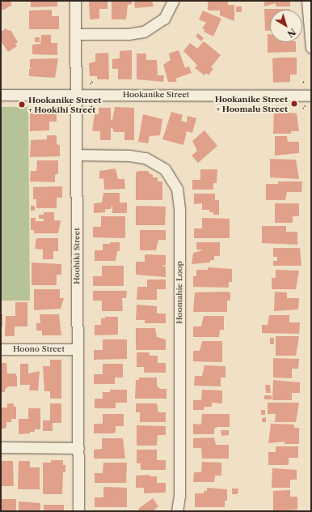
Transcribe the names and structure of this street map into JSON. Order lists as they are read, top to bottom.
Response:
{
  "streets": {
    "street": [
      "Hookanike Street",
      "Hoohiki Street",
      "Hoomahie Loop",
      "Hoono Street"
    ]
  },
  "crossings": [
    ["Hookanike Street", "Hoohiki Street"],
    ["Hoohiki Street", "Hoomahie Loop"],
    ["Hoohiki Street", "Hoono Street"]
  ],
  "places": ["Hookanike Street + Hoomalu Street", "Hookanike Street + Hookihi Street"],
  "north": "bottom right"
}
